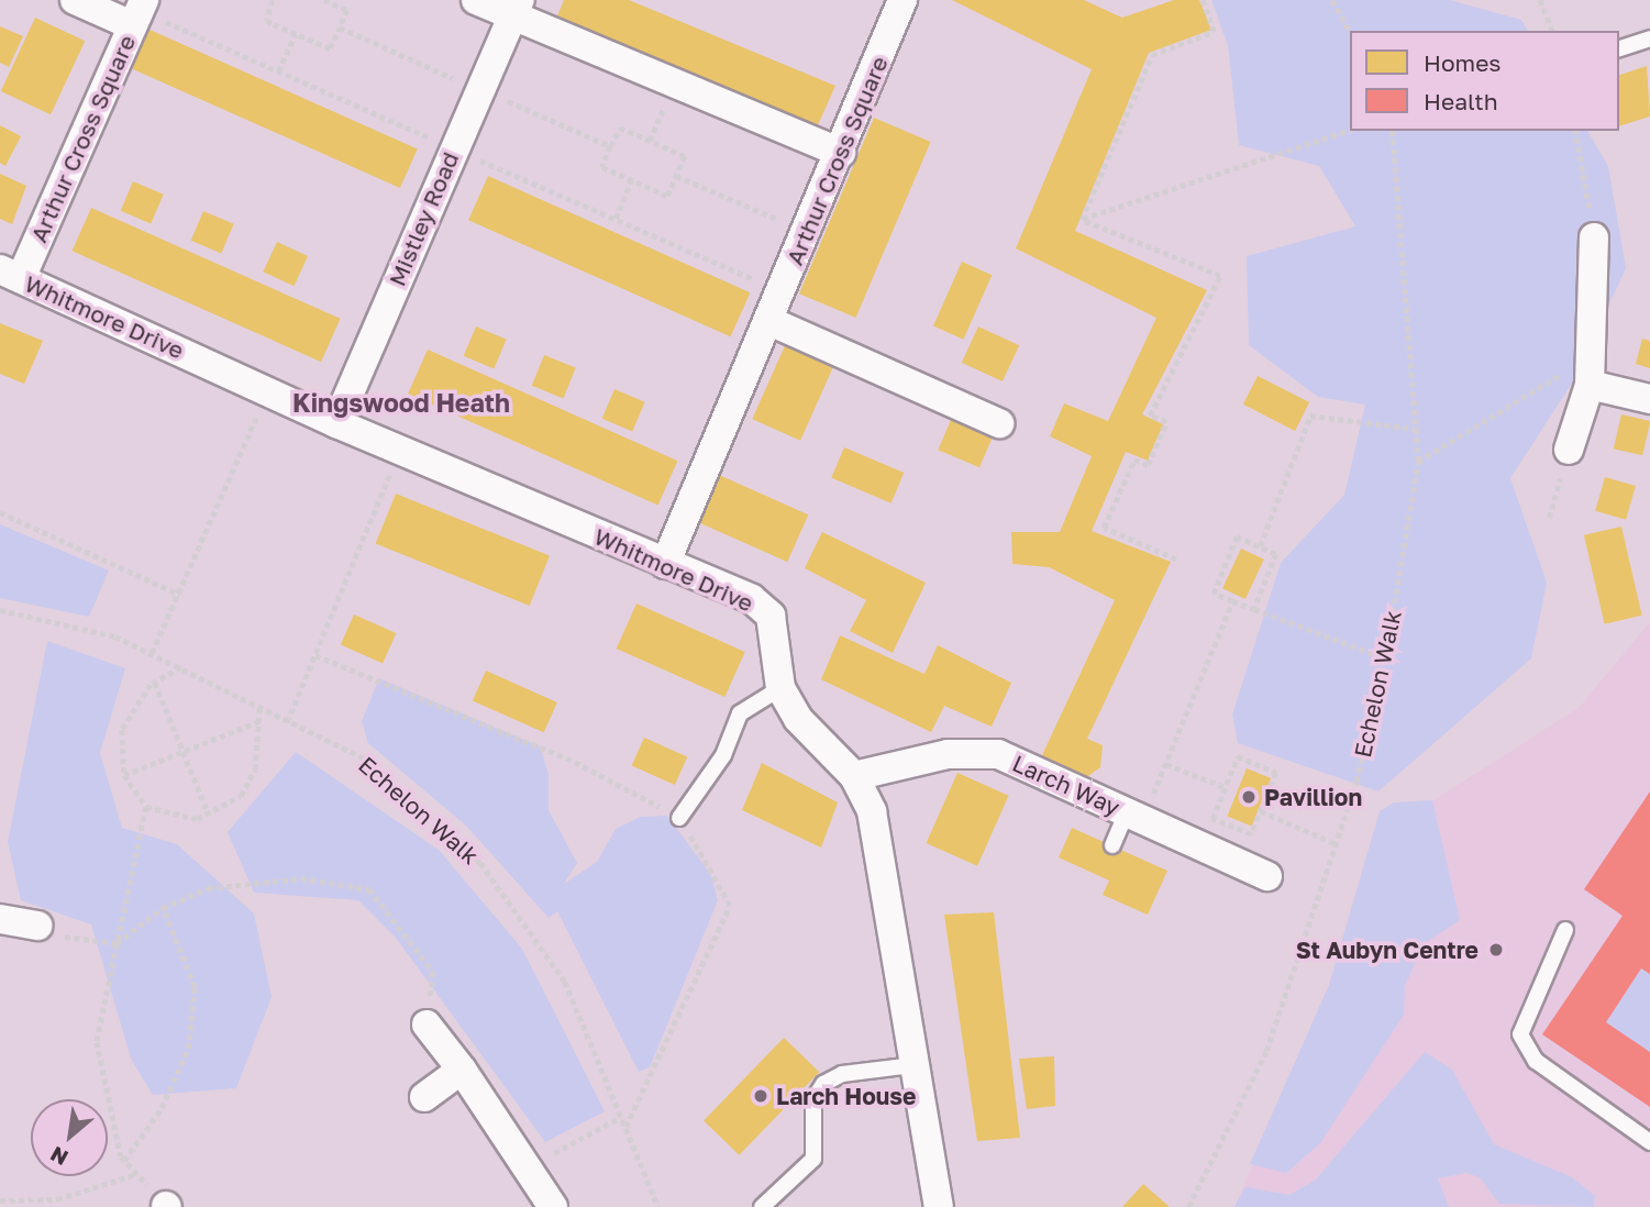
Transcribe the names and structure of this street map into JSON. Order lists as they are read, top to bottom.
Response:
{
  "streets": {
    "street": [
      "Arthur Cross Square",
      "Mistley Road",
      "Whitmore Drive",
      "Larch Way"
    ],
    "path": ["Echelon Walk"]
  },
  "crossings": [
    ["Arthur Cross Square", "Whitmore Drive"],
    ["Mistley Road", "Whitmore Drive"],
    ["Whitmore Drive", "Larch Way"]
  ],
  "districts": ["Kingswood Heath"],
  "places": ["Pavillion", "St Aubyn Centre", "Larch House"],
  "legend": ["Homes", "Health"],
  "north": "bottom left"
}
